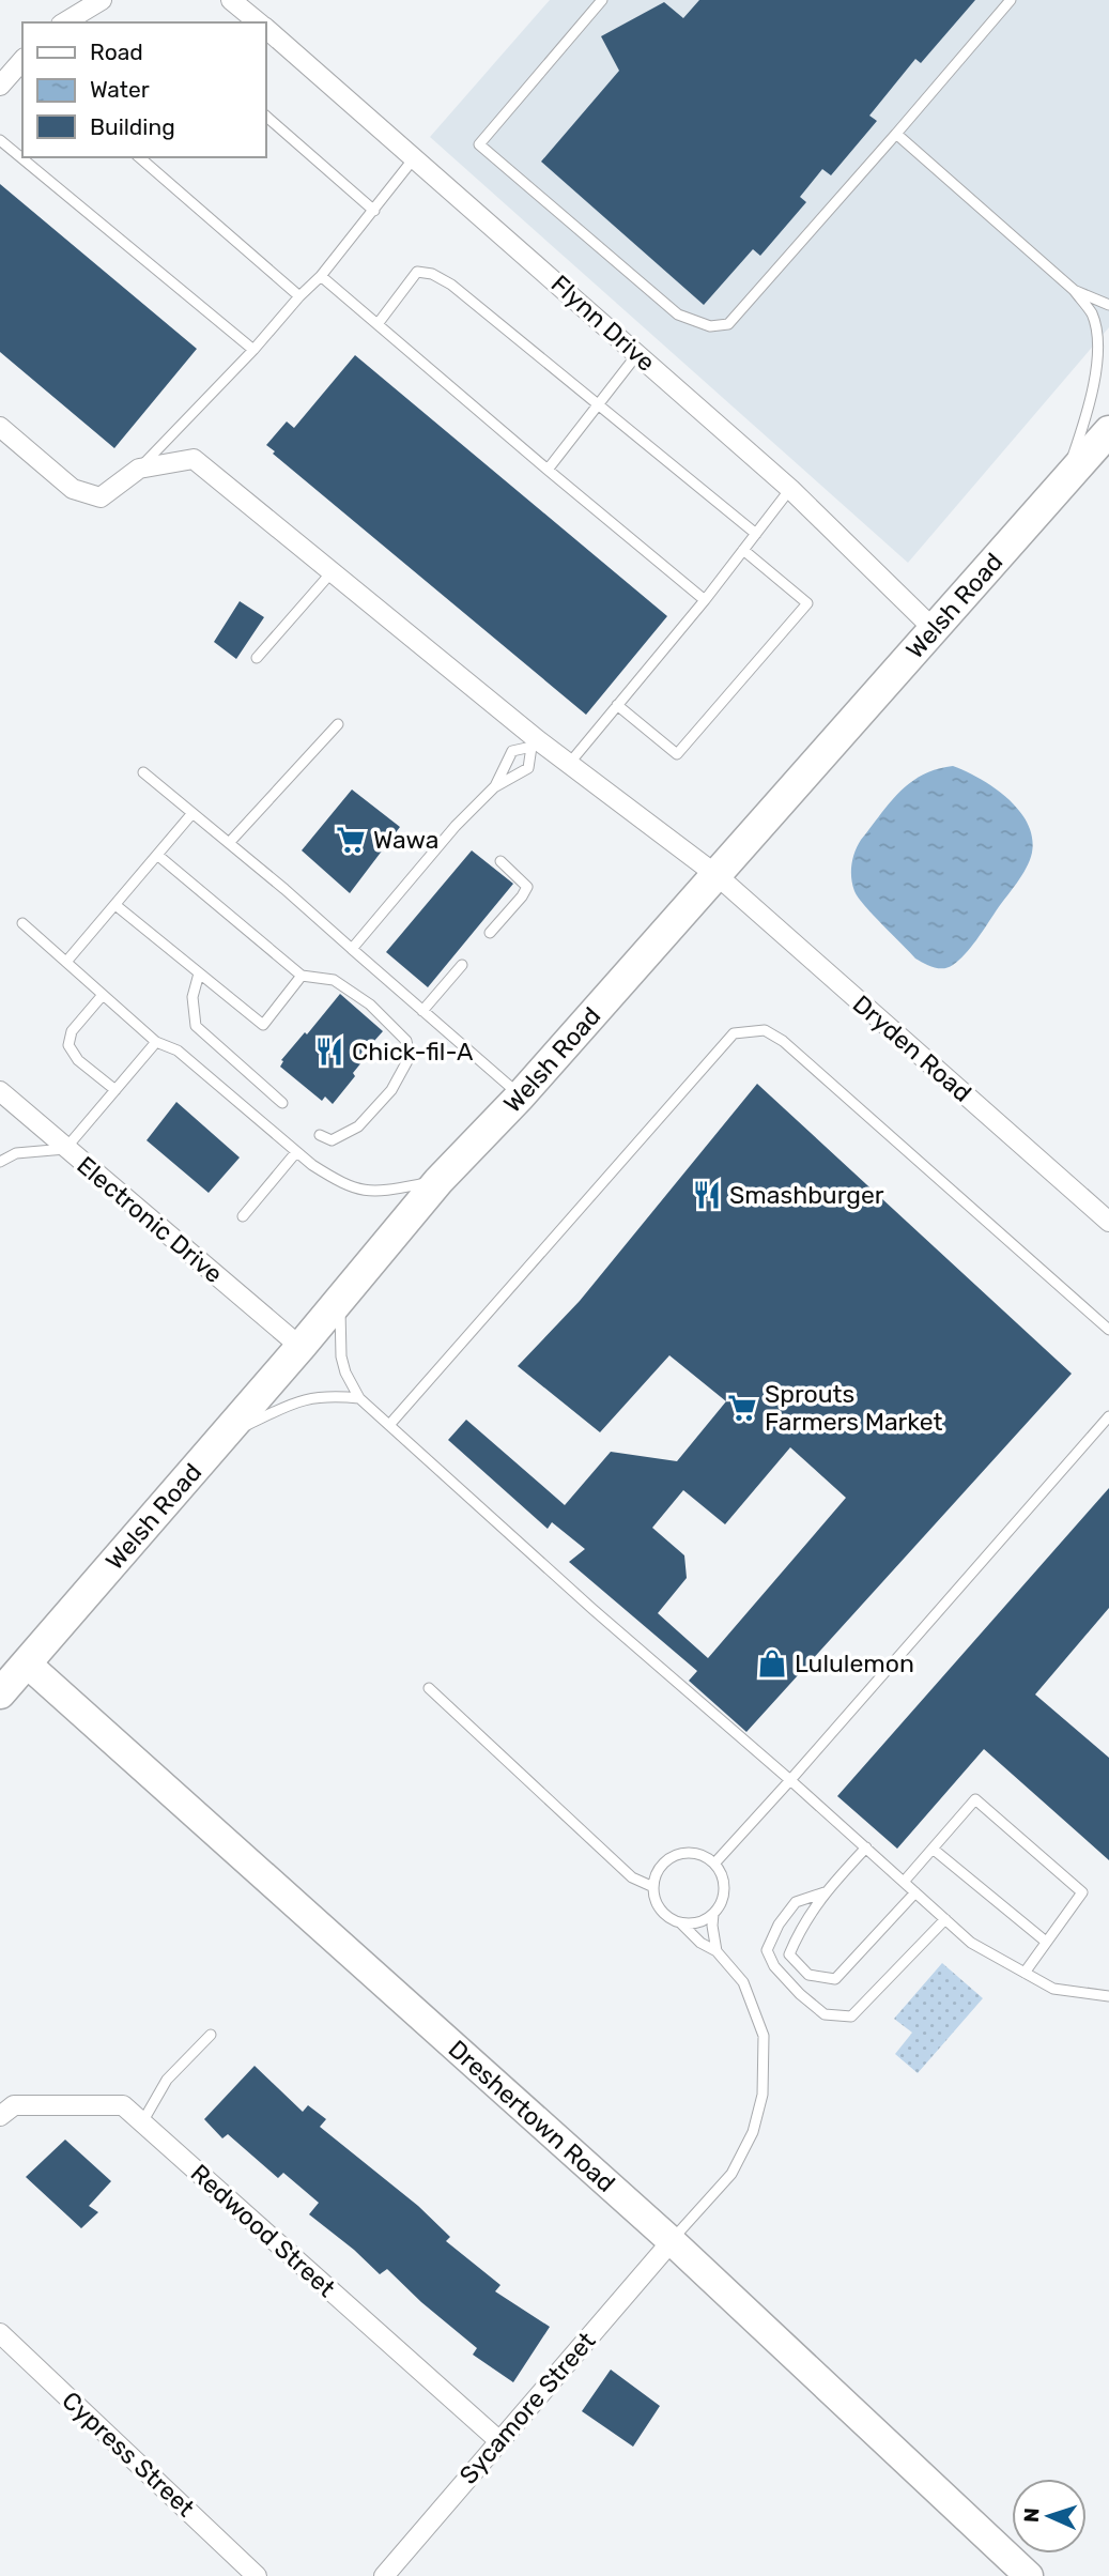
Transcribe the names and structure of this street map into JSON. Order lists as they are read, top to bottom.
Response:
{
  "streets": {
    "main road": ["Welsh Road", "Dreshertown Road"],
    "street": [
      "Flynn Drive",
      "Dryden Road",
      "Electronic Drive",
      "Redwood Street",
      "Sycamore Street",
      "Cypress Street"
    ]
  },
  "crossings": [
    ["Flynn Drive", "Welsh Road"],
    ["Welsh Road", "Dryden Road"],
    ["Welsh Road", "Electronic Drive"],
    ["Welsh Road", "Dreshertown Road"],
    ["Dreshertown Road", "Sycamore Street"],
    ["Redwood Street", "Sycamore Street"]
  ],
  "places": {
    "supermarket": ["Wawa", "Sprouts Farmers Market"],
    "restaurant": ["Chick-fil-A", "Smashburger"],
    "shop": ["Lululemon"]
  },
  "legend": ["Road", "Water", "Building"],
  "north": "left"
}
